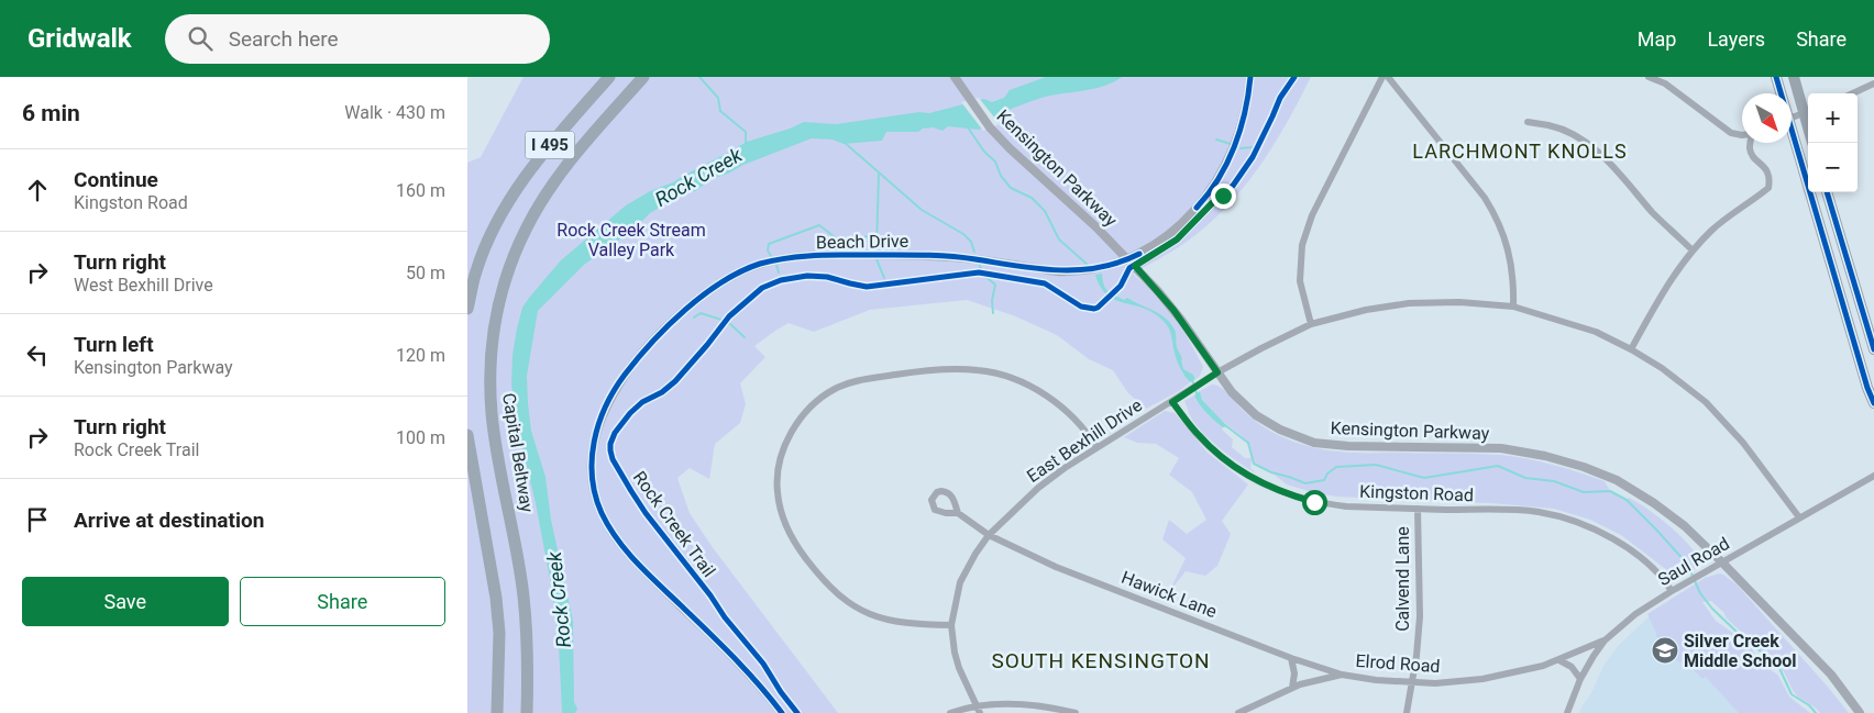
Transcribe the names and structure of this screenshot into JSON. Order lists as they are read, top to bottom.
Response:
{
  "streets": {
    "highway": ["I 495", "Capital Beltway"],
    "street": [
      "Kensington Parkway",
      "Beach Drive",
      "East Bexhill Drive",
      "Kingston Road",
      "Saul Road",
      "Calvend Lane",
      "Hawick Lane",
      "Elrod Road"
    ],
    "cycle path": ["Rock Creek Trail"]
  },
  "crossings": [
    ["Kensington Parkway", "Beach Drive"],
    ["Kensington Parkway", "East Bexhill Drive"],
    ["Kensington Parkway", "Saul Road"],
    ["East Bexhill Drive", "Kingston Road"],
    ["East Bexhill Drive", "Saul Road"],
    ["East Bexhill Drive", "Hawick Lane"],
    ["Kingston Road", "Saul Road"],
    ["Kingston Road", "Calvend Lane"],
    ["Saul Road", "Elrod Road"],
    ["Calvend Lane", "Elrod Road"],
    ["Hawick Lane", "Elrod Road"]
  ],
  "districts": ["LARCHMONT KNOLLS", "SOUTH KENSINGTON"],
  "water": ["Rock Creek"],
  "parks": ["Rock Creek Stream Valley Park"],
  "places": {
    "school or university": ["Silver Creek Middle School"]
  },
  "north": "bottom right",
  "page": {
    "header": "Gridwalk",
    "search": "Search here",
    "nav": ["Map", "Layers", "Share"],
    "heading": ["6 min", "Walk · 430 m"],
    "map_buttons": ["+", "−"],
    "list": [
      ["Continue", "Kingston Road", "160 m"],
      ["Turn right", "West Bexhill Drive", "50 m"],
      ["Turn left", "Kensington Parkway", "120 m"],
      ["Turn right", "Rock Creek Trail", "100 m"],
      "Arrive at destination"
    ],
    "buttons": ["Save", "Share"]
  }
}
